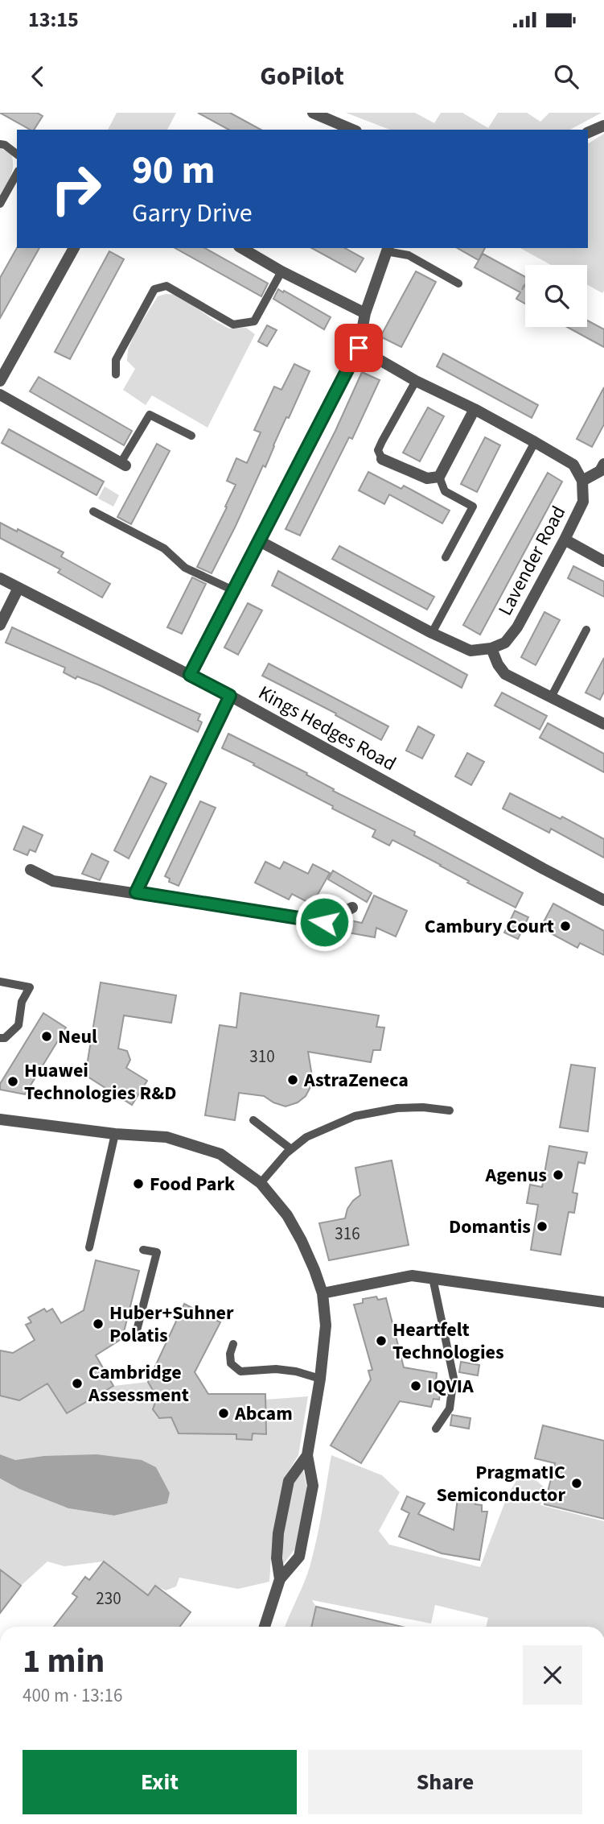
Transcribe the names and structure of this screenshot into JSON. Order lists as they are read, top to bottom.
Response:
{
  "streets": {
    "street": ["Lavender Road", "Kings Hedges Road"]
  },
  "places": [
    "Cambury Court",
    "Neul",
    "AstraZeneca",
    "Huawei Technologies R&D",
    "Agenus",
    "Food Park",
    "Domantis",
    "Huber+Suhner Polatis",
    "Heartfelt Technologies",
    "Cambridge Assessment",
    "IQVIA",
    "Abcam",
    "PragmatIC Semiconductor"
  ],
  "house_numbers": ["310", "316", "230"],
  "page": {
    "status": "13:15",
    "header": "GoPilot",
    "turn": ["90 m", "Garry Drive"],
    "heading": ["1 min", "400 m · 13:16"],
    "buttons": ["Exit", "Share"]
  }
}
